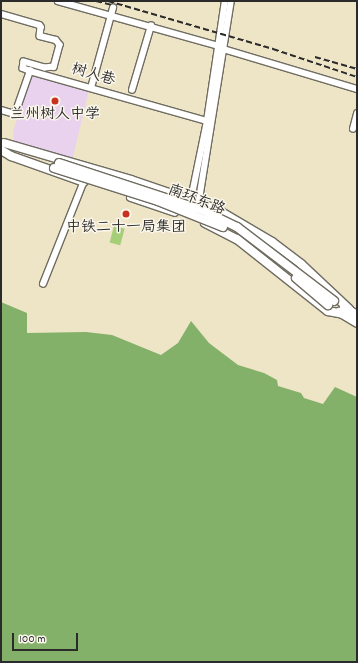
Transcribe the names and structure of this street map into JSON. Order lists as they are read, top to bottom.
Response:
{
  "streets": {
    "highway": ["南环东路"],
    "street": ["树人巷"]
  },
  "places": ["兰州树人中学", "中铁二十一局集团"],
  "scale_bar": "100 m"
}
